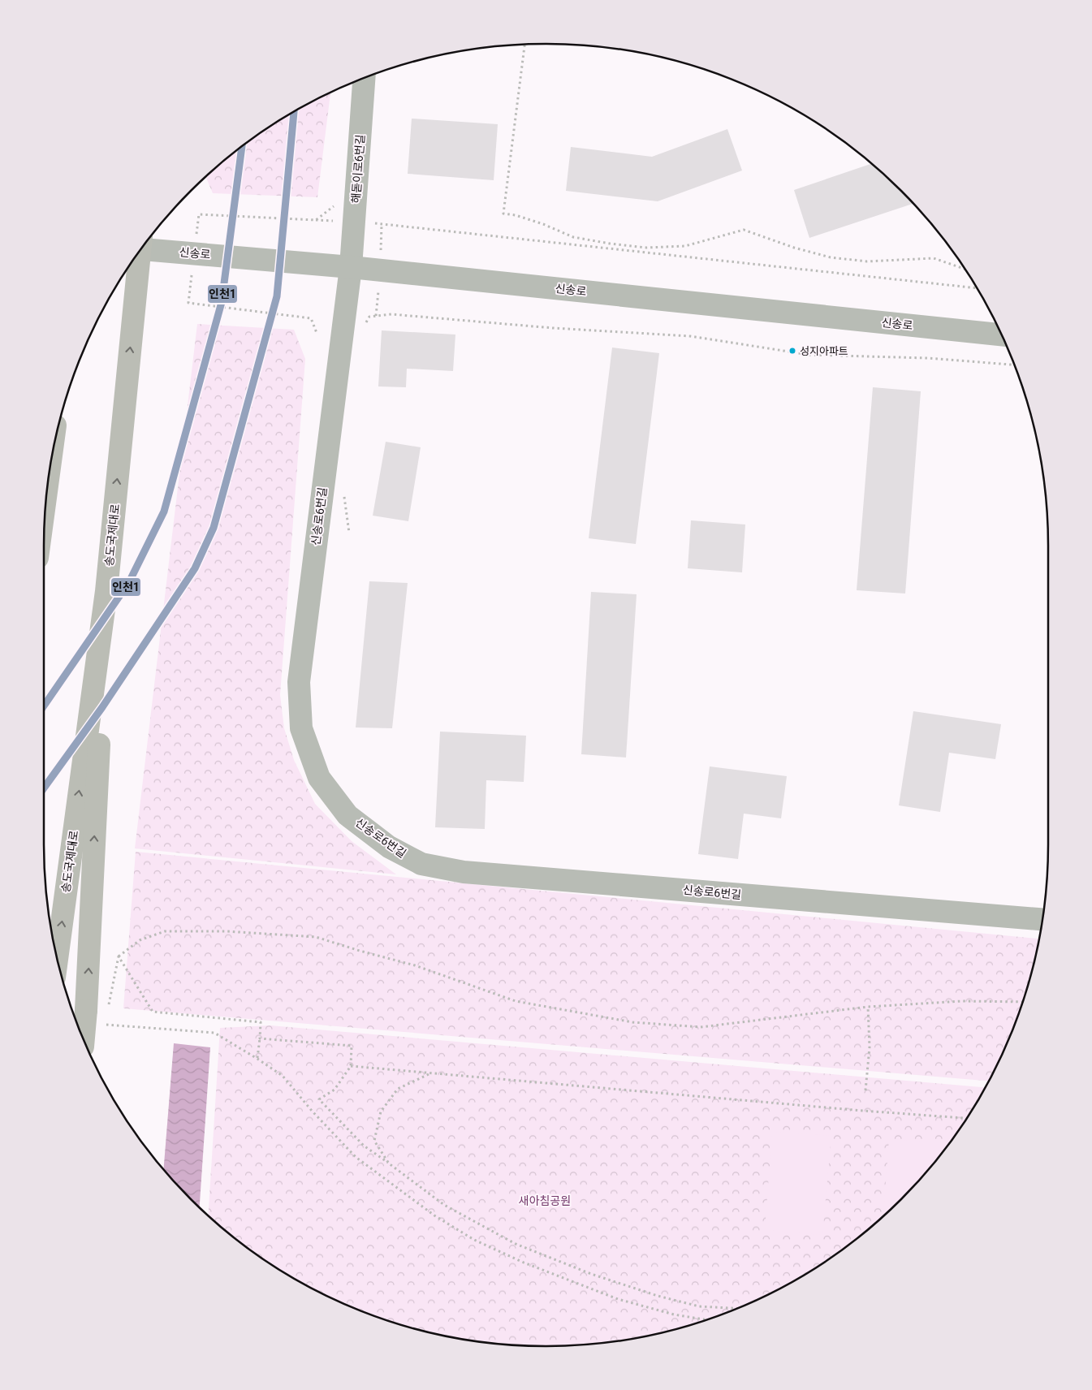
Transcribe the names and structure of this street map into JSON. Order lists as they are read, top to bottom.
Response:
{
  "streets": {
    "main road": ["송도국제대로"],
    "street": ["해돋이로6번길", "신송로", "신송로6번길"]
  },
  "crossings": [
    ["해돋이로6번길", "신송로"],
    ["해돋이로6번길", "신송로6번길"],
    ["신송로", "신송로6번길"]
  ],
  "parks": ["새아침공원"],
  "places": ["성지아파트"],
  "lines": ["transit line 인천1"]
}
